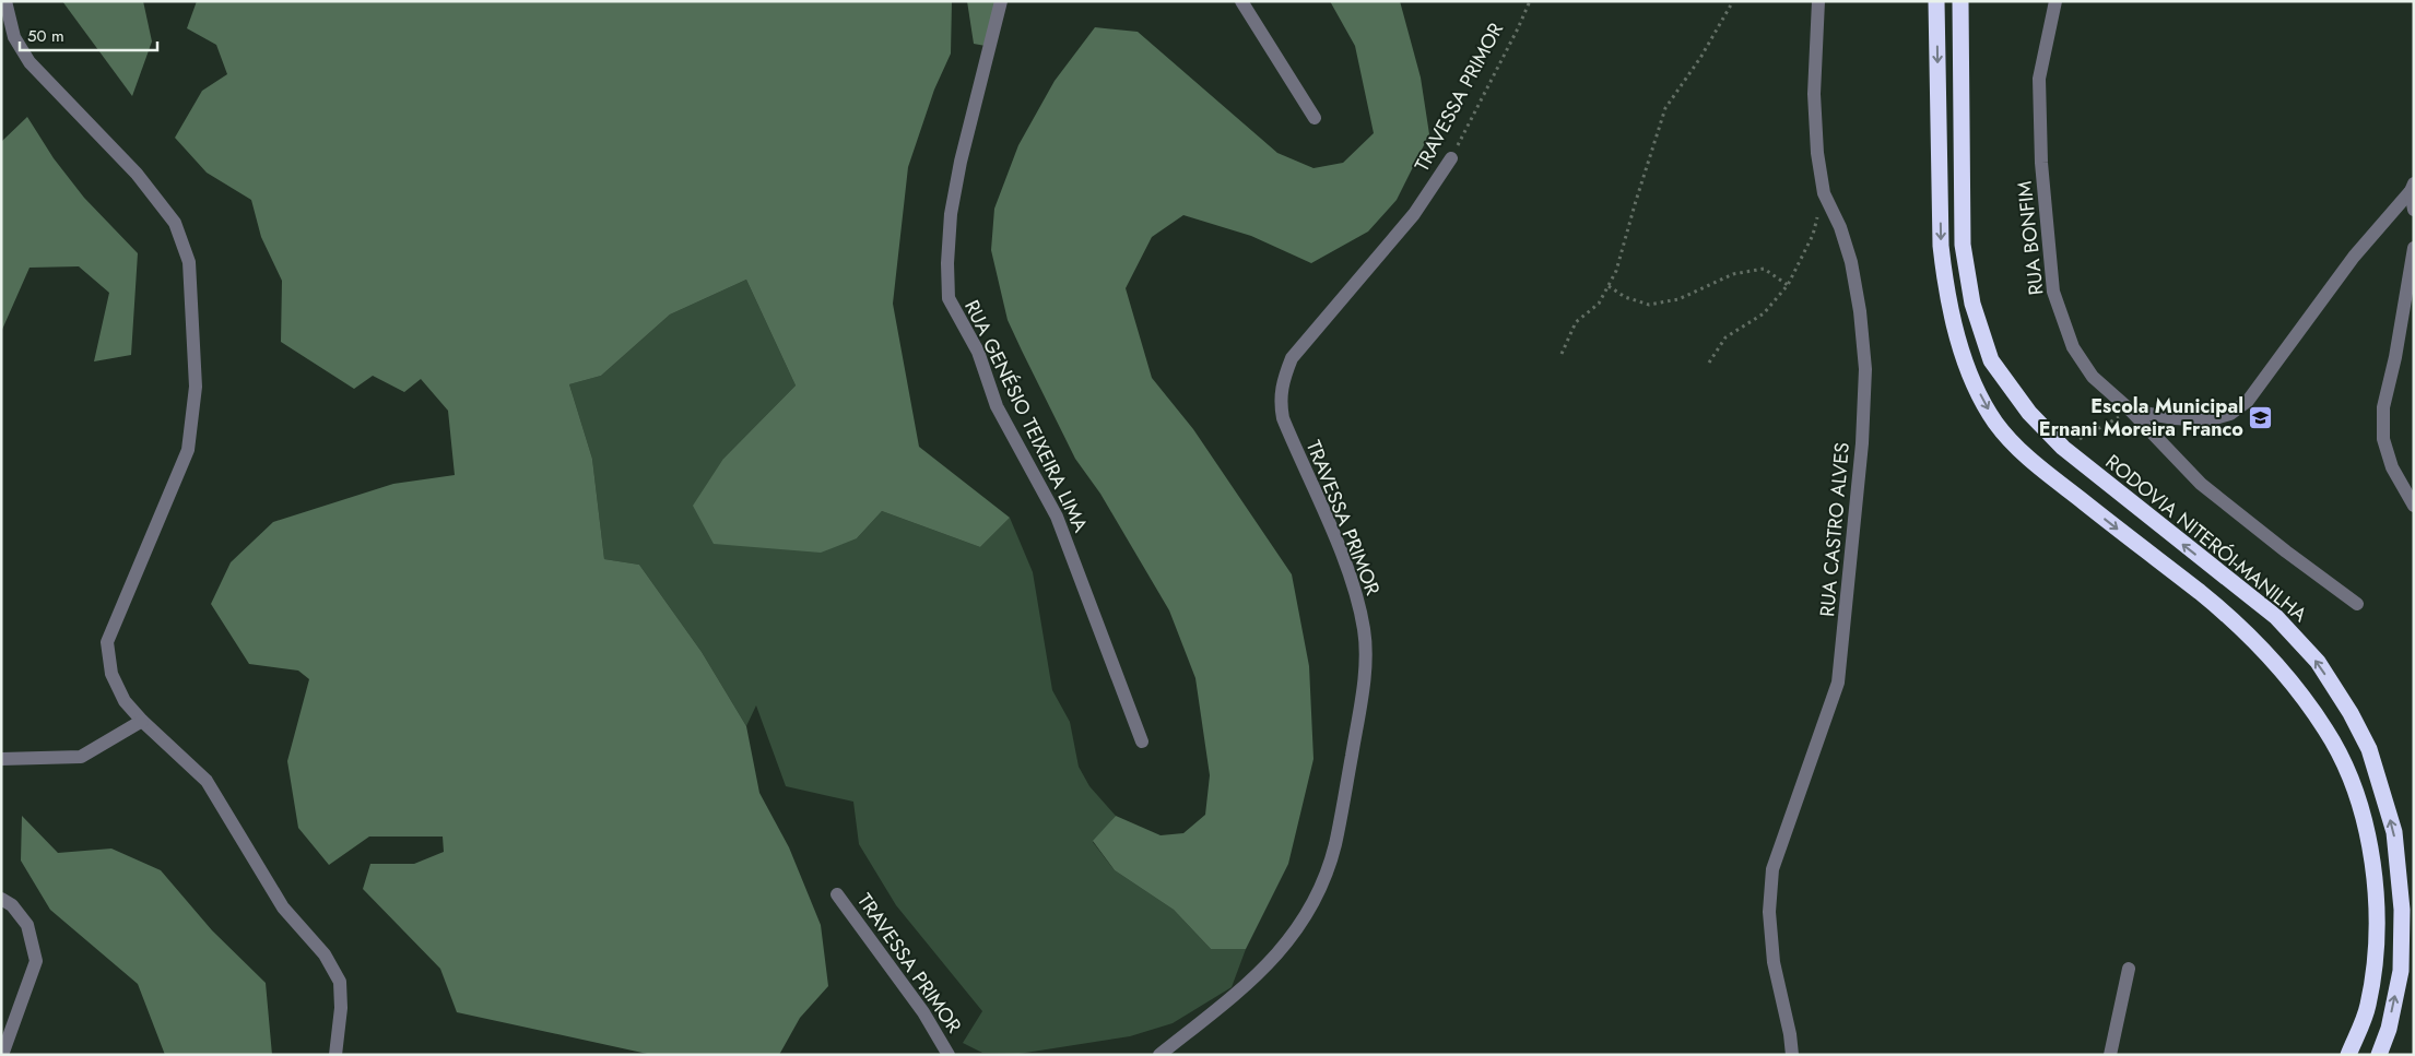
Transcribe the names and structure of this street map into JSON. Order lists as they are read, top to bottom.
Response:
{
  "streets": {
    "highway": ["RODOVIA NITERÓI-MANILHA"],
    "street": [
      "TRAVESSA PRIMOR",
      "RUA BONFIM",
      "RUA GENÉSIO TEIXEIRA LIMA",
      "RUA CASTRO ALVES"
    ]
  },
  "places": {
    "school or university": ["Escola Municipal Ernani Moreira Franco"]
  },
  "scale_bar": "50 m"
}
